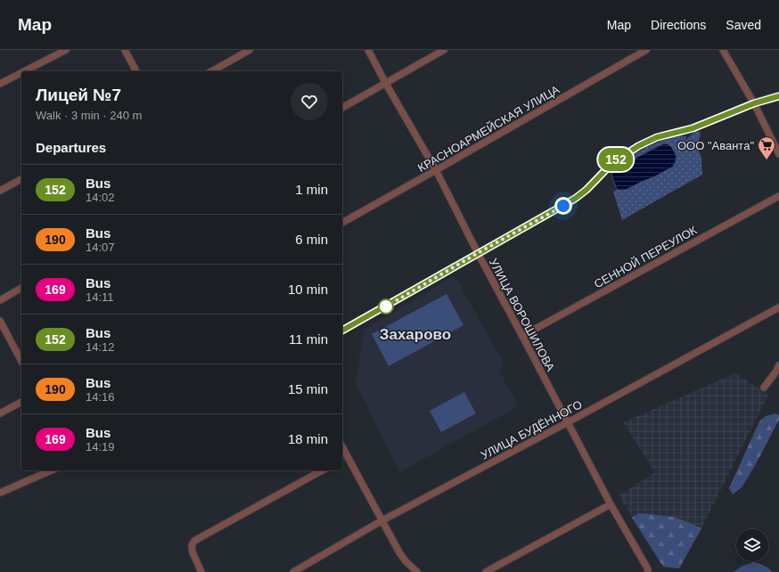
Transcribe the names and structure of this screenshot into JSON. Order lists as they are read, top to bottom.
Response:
{
  "streets": {
    "street": [
      "КРАСНОАРМЕЙСКАЯ УЛИЦА",
      "СЕННОЙ ПЕРЕУЛОК",
      "УЛИЦА ВОРОШИЛОВА",
      "УЛИЦА БУДЁННОГО"
    ]
  },
  "crossings": [
    ["КРАСНОАРМЕЙСКАЯ УЛИЦА", "УЛИЦА ВОРОШИЛОВА"],
    ["СЕННОЙ ПЕРЕУЛОК", "УЛИЦА ВОРОШИЛОВА"],
    ["УЛИЦА ВОРОШИЛОВА", "УЛИЦА БУДЁННОГО"]
  ],
  "districts": ["Захарово"],
  "places": {
    "supermarket": ["ООО \"Аванта\""]
  },
  "lines": ["bus line 152"],
  "page": {
    "header": "Map",
    "nav": ["Map", "Directions", "Saved"],
    "on_map": "152",
    "heading": [
      ["Лицей №7", "Walk · 3 min · 240 m"],
      "Departures"
    ],
    "list": [
      {
        "mark": "152",
        "name": "Bus",
        "note": "14:02",
        "value": "1 min"
      },
      {
        "mark": "190",
        "name": "Bus",
        "note": "14:07",
        "value": "6 min"
      },
      {
        "mark": "169",
        "name": "Bus",
        "note": "14:11",
        "value": "10 min"
      },
      {
        "mark": "152",
        "name": "Bus",
        "note": "14:12",
        "value": "11 min"
      },
      {
        "mark": "190",
        "name": "Bus",
        "note": "14:16",
        "value": "15 min"
      },
      {
        "mark": "169",
        "name": "Bus",
        "note": "14:19",
        "value": "18 min"
      }
    ]
  }
}
